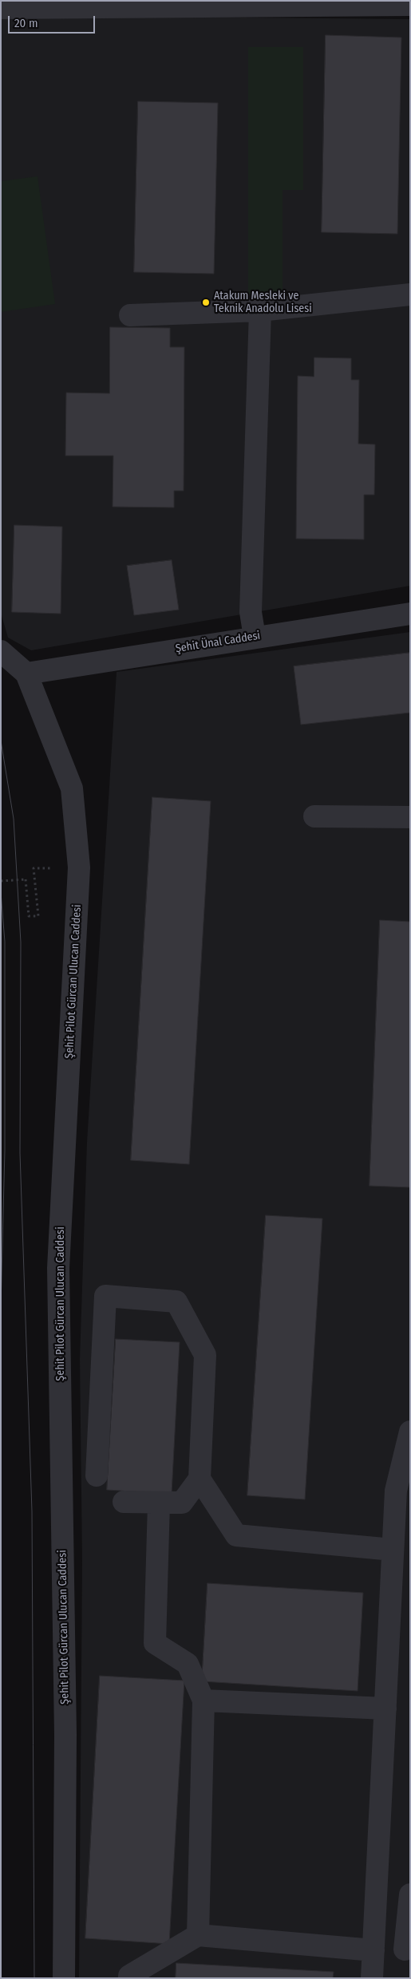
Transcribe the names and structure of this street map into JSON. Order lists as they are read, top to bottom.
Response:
{
  "streets": {
    "street": ["Şehit Ünal Caddesi", "Şehit Pilot Gürcan Ulucan Caddesi"]
  },
  "crossings": [
    ["Şehit Ünal Caddesi", "Şehit Pilot Gürcan Ulucan Caddesi"]
  ],
  "places": ["Atakum Mesleki ve Teknik Anadolu Lisesi"],
  "scale_bar": "20 m"
}
